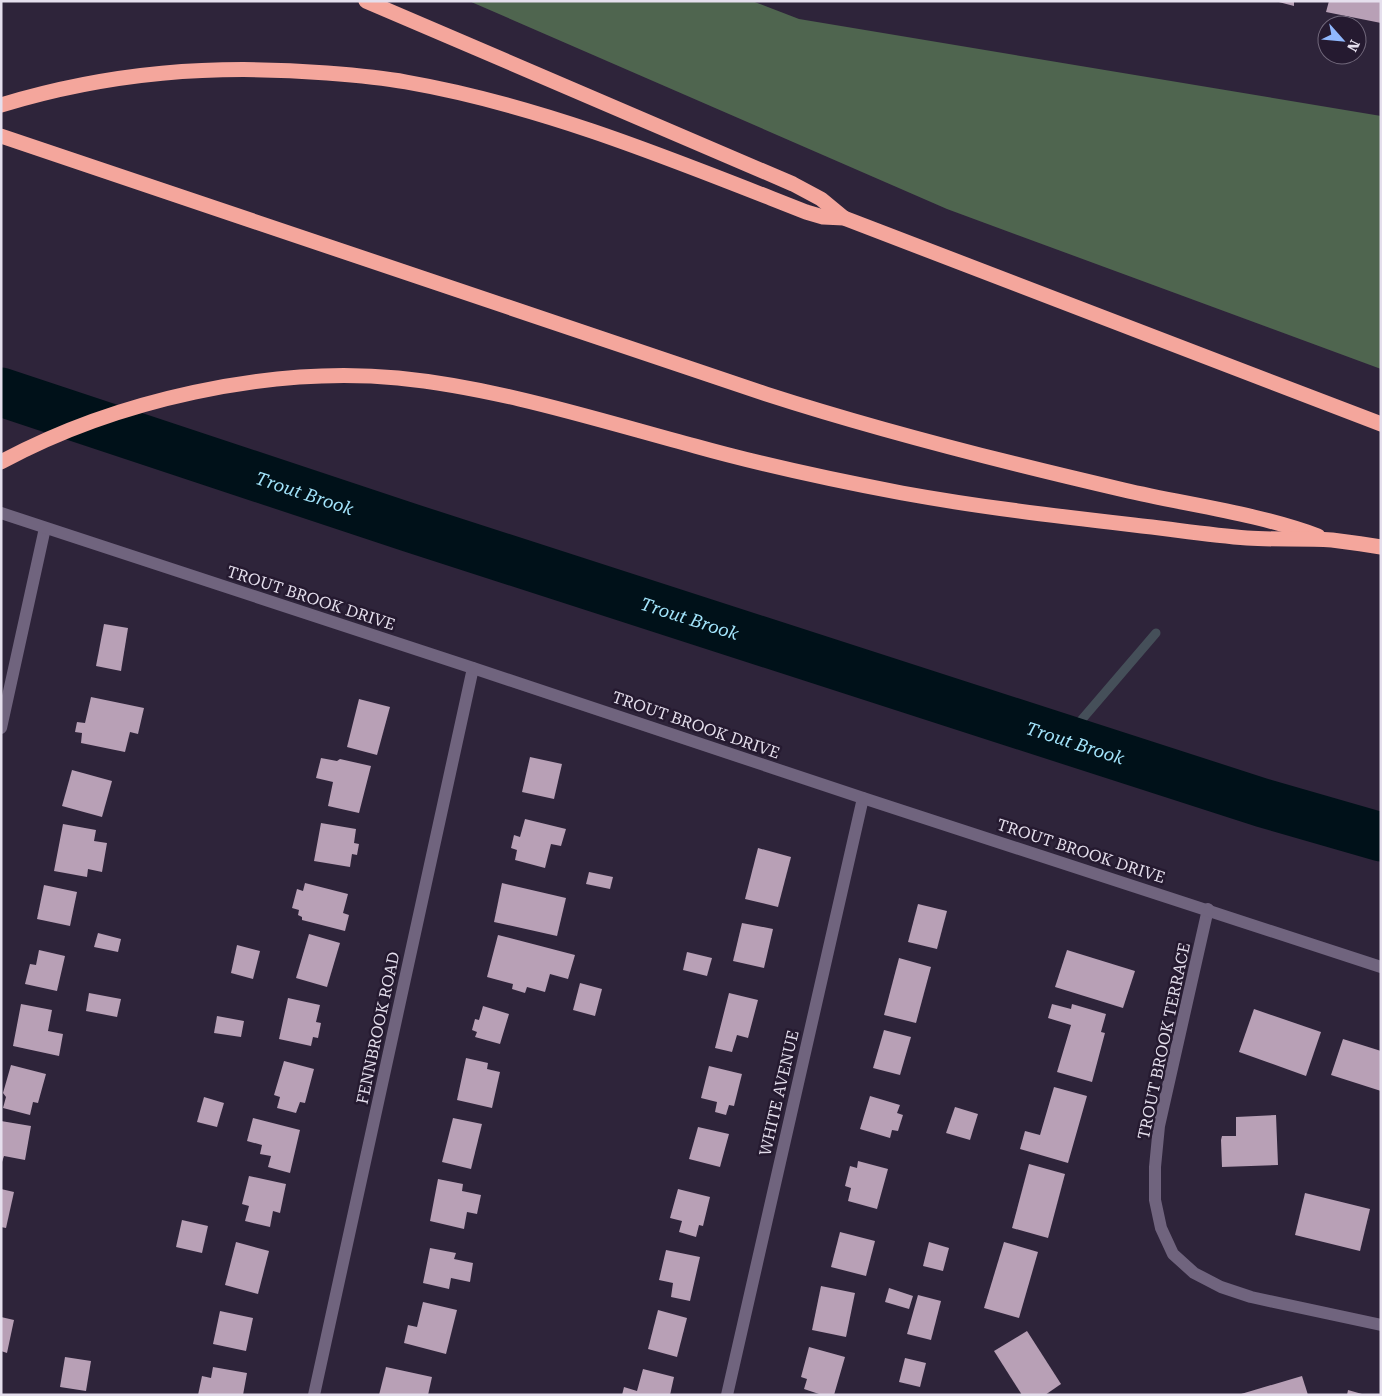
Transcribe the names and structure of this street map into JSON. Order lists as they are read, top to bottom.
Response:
{
  "streets": {
    "street": [
      "TROUT BROOK DRIVE",
      "FENNBROOK ROAD",
      "TROUT BROOK TERRACE",
      "WHITE AVENUE"
    ]
  },
  "crossings": [
    ["TROUT BROOK DRIVE", "FENNBROOK ROAD"],
    ["TROUT BROOK DRIVE", "TROUT BROOK TERRACE"],
    ["TROUT BROOK DRIVE", "WHITE AVENUE"]
  ],
  "water": ["Trout Brook"],
  "north": "bottom right"
}
